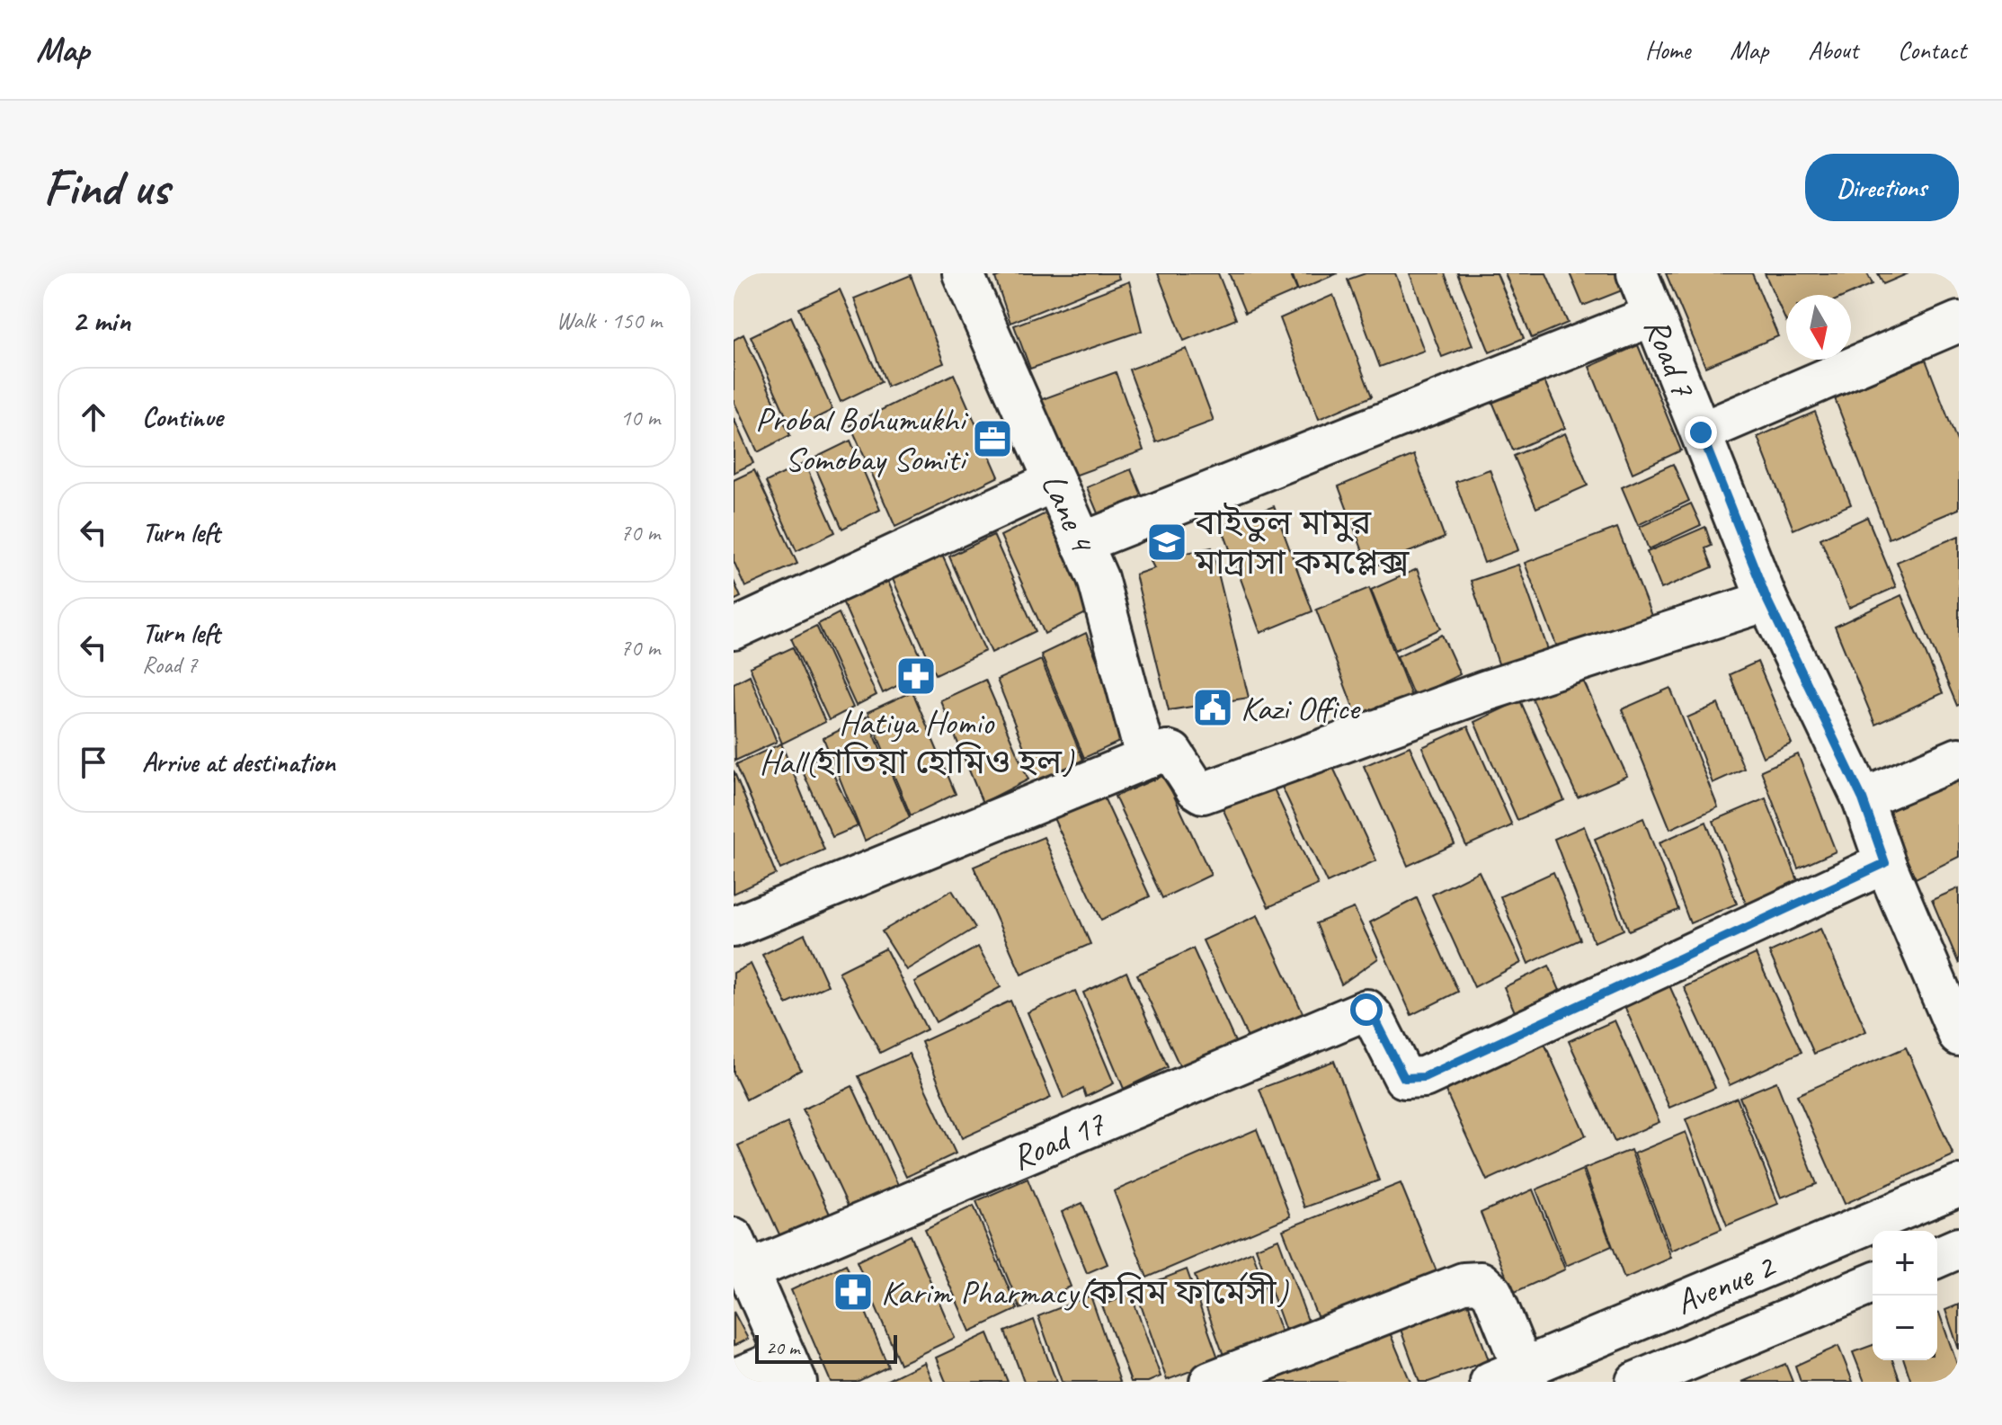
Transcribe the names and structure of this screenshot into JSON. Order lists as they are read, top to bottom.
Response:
{
  "streets": {
    "street": [
      "Road 7",
      "Lane 4",
      "Road 17",
      "Avenue 2"
    ]
  },
  "crossings": [
    ["Road 7", "Road 17"]
  ],
  "places": {
    "office": ["Probal Bohumukhi Somobay Somiti"],
    "school or university": ["বাইতুল মামুর মাদ্রাসা কমপ্লেক্স"],
    "pharmacy": ["Hatiya Homio Hall(হাতিয়া হোমিও হল)", "Karim Pharmacy(করিম ফার্মেসী)"],
    "public building": ["Kazi Office"]
  },
  "scale_bar": "20 m",
  "north": "bottom",
  "page": {
    "header": "Map",
    "nav": [
      "Home",
      "Map",
      "About",
      "Contact"
    ],
    "buttons": "Directions",
    "title": "Find us",
    "heading": ["2 min", "Walk · 150 m"],
    "list": [
      ["Continue", "10 m"],
      ["Turn left", "70 m"],
      ["Turn left", "Road 7", "70 m"],
      "Arrive at destination"
    ],
    "map_buttons": ["+", "−"],
    "scale": "20 m"
  }
}
